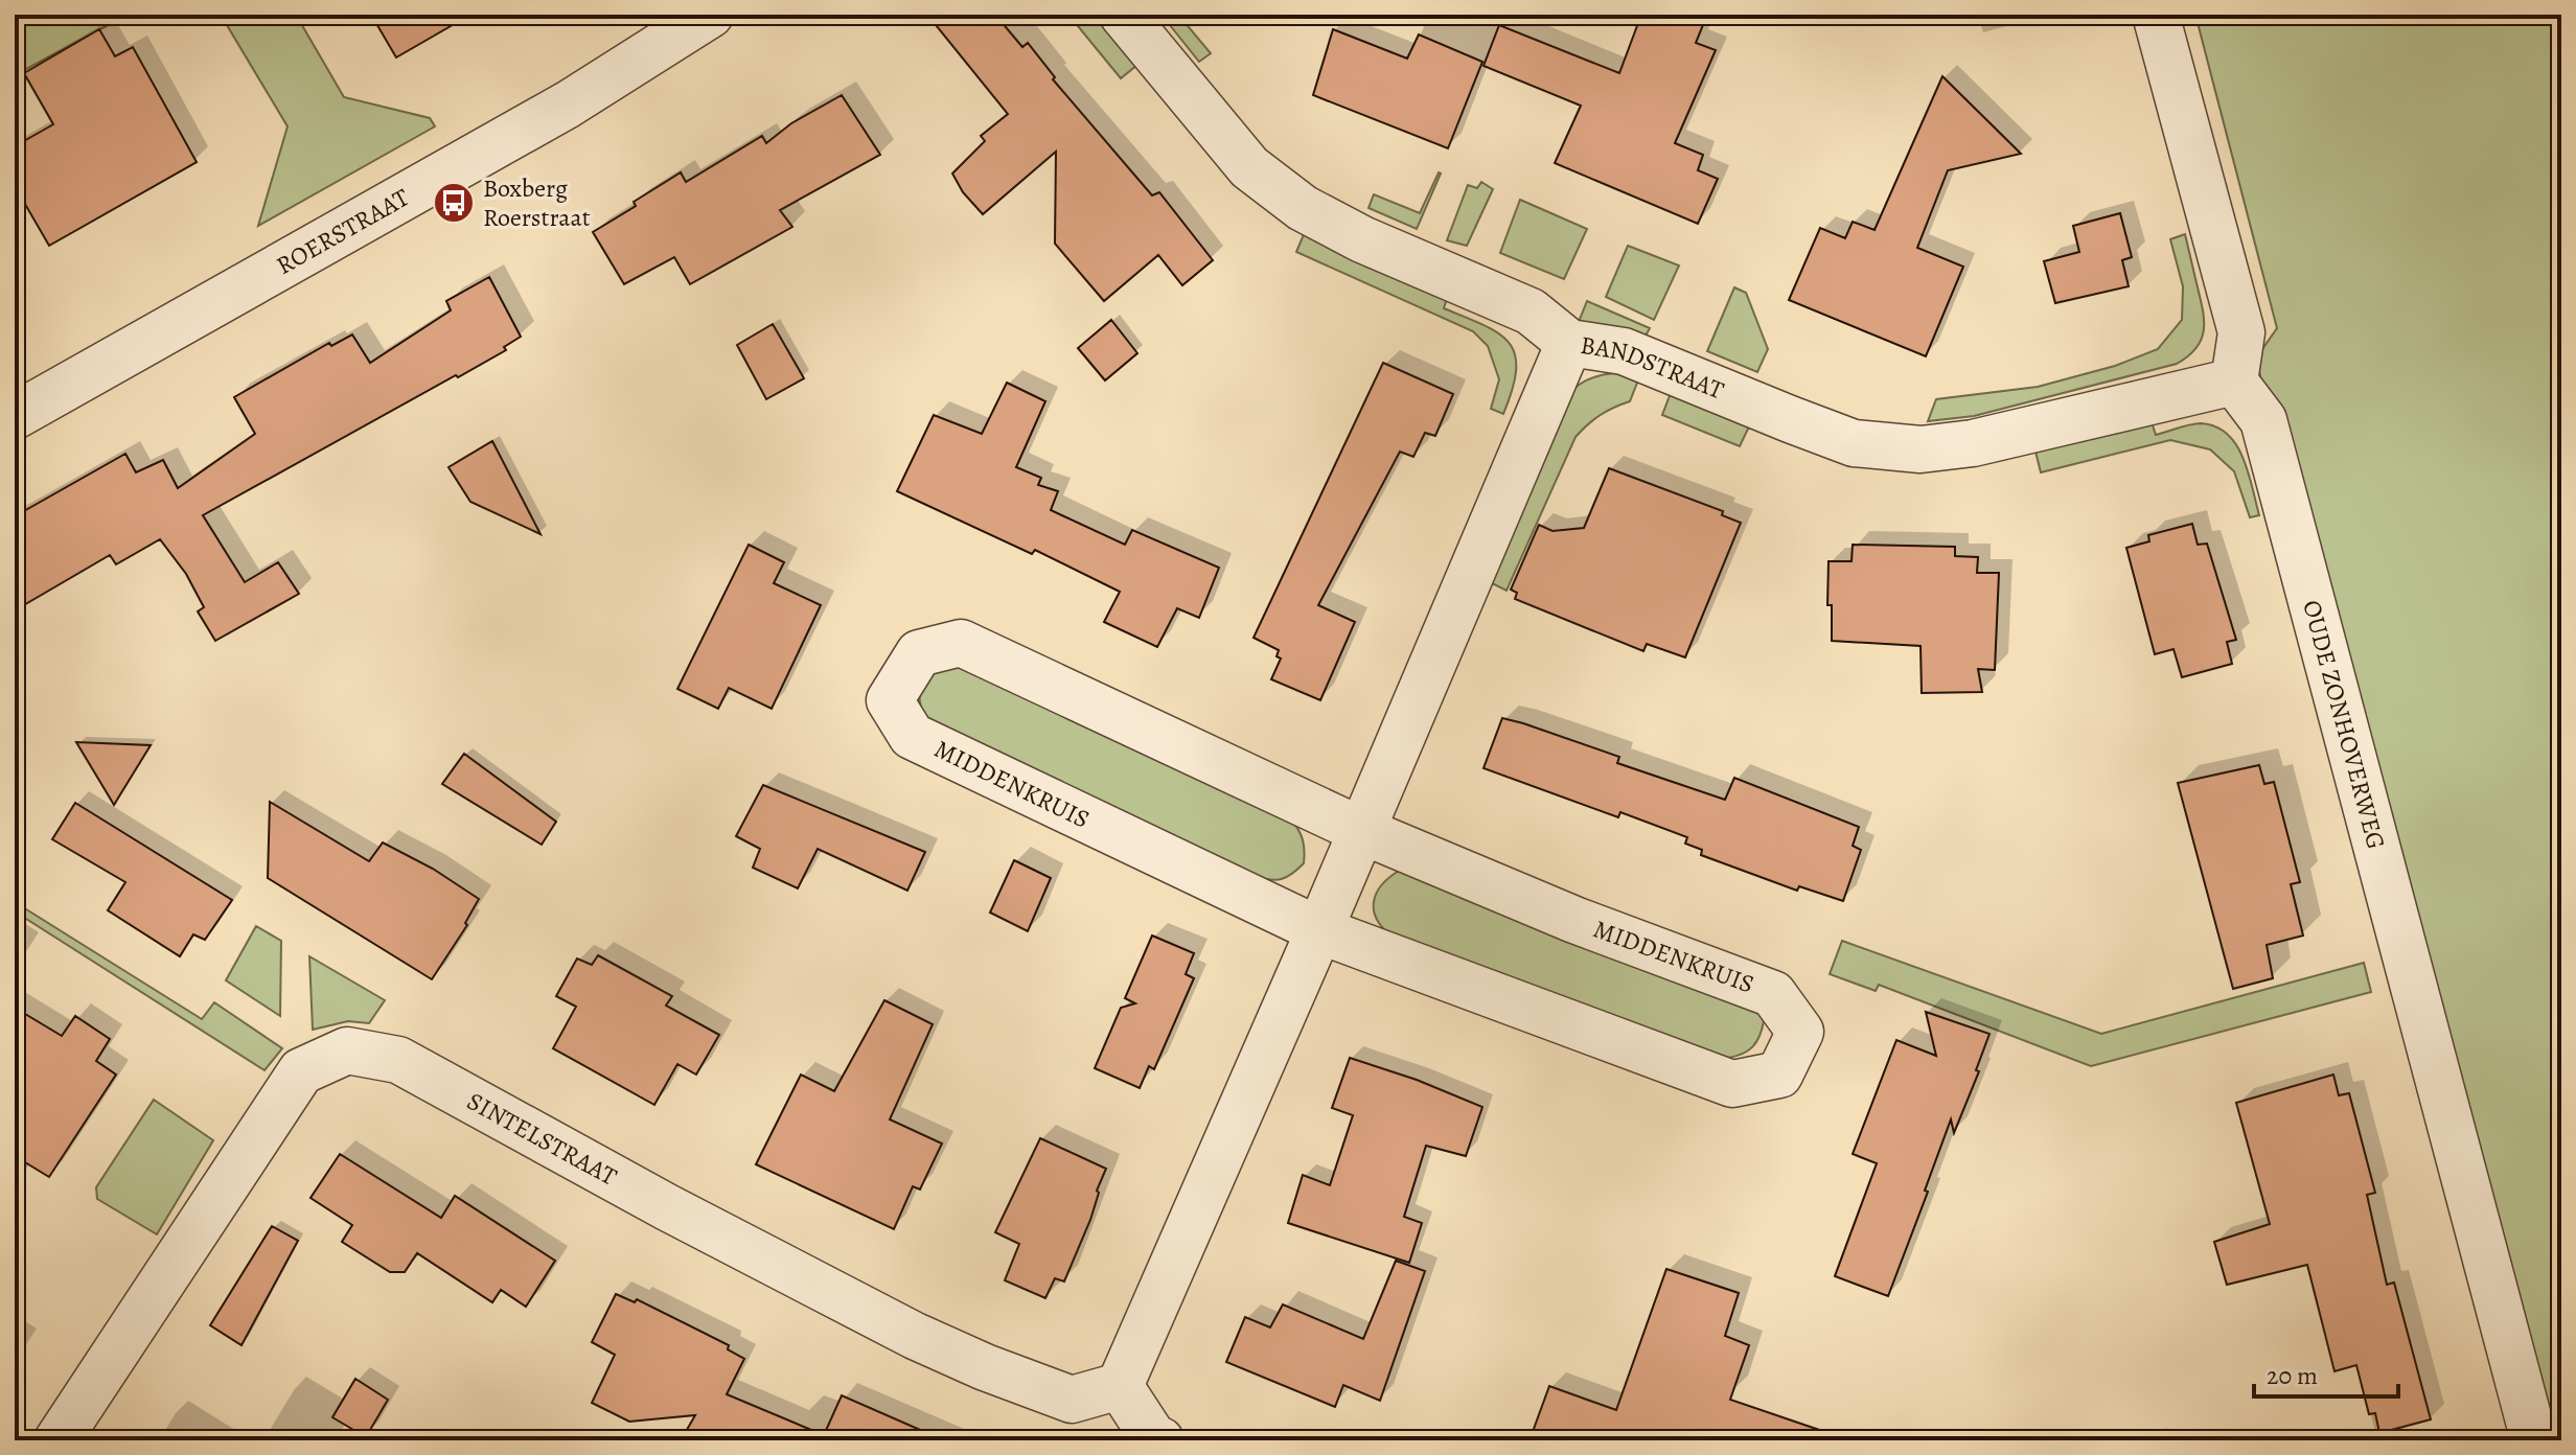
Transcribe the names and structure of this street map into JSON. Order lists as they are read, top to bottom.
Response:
{
  "streets": {
    "street": [
      "ROERSTRAAT",
      "BANDSTRAAT",
      "OUDE ZONHOVERWEG",
      "MIDDENKRUIS",
      "SINTELSTRAAT"
    ]
  },
  "crossings": [
    ["BANDSTRAAT", "OUDE ZONHOVERWEG"]
  ],
  "places": {
    "bus stop": ["Boxberg Roerstraat"]
  },
  "scale_bar": "20 m"
}
